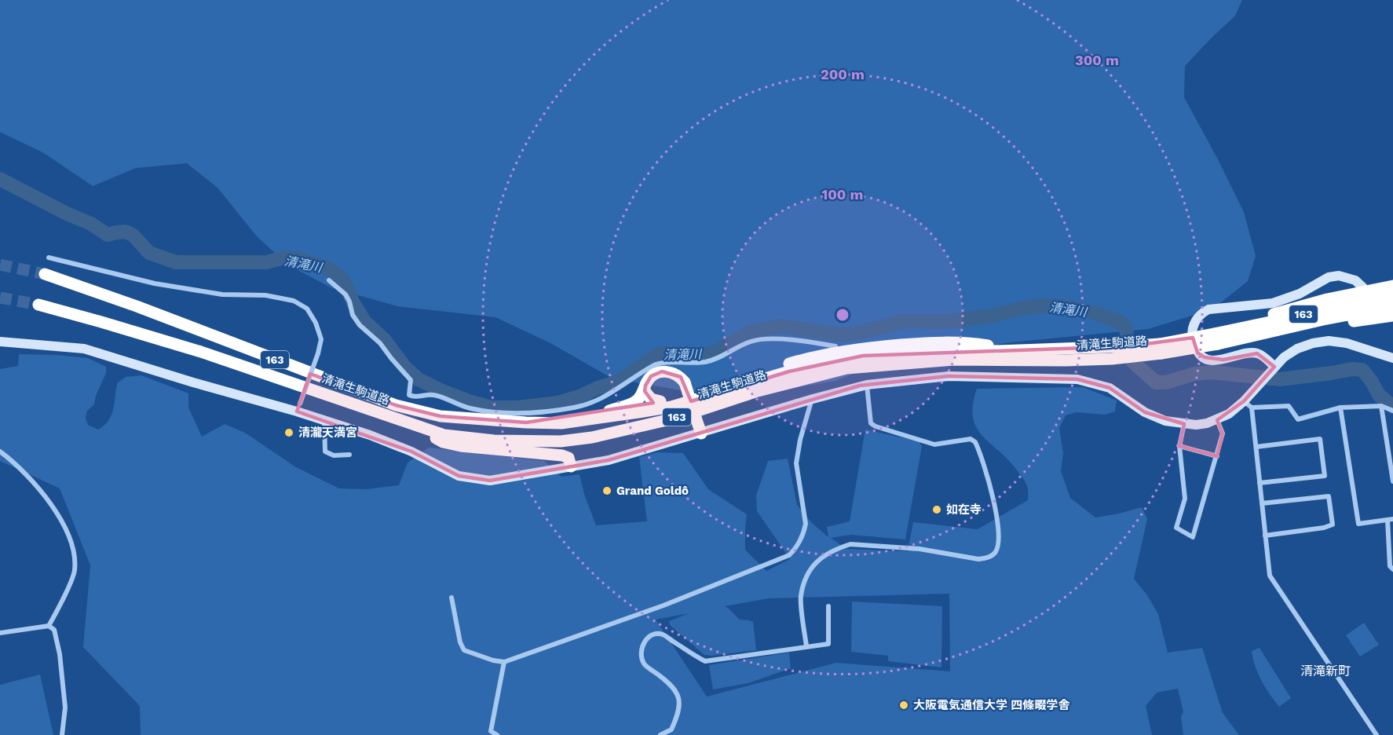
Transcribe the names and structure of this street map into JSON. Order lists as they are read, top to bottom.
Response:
{
  "streets": {
    "highway": ["163", "清滝生駒道路"]
  },
  "crossings": [
    ["163", "清滝生駒道路"]
  ],
  "districts": ["清滝新町"],
  "water": ["清滝川"],
  "places": [
    "清瀧天満宮",
    "Grand Goldô",
    "如在寺",
    "大阪電気通信大学 四條畷学舎"
  ],
  "rings": ["300 m", "200 m", "100 m"]
}
